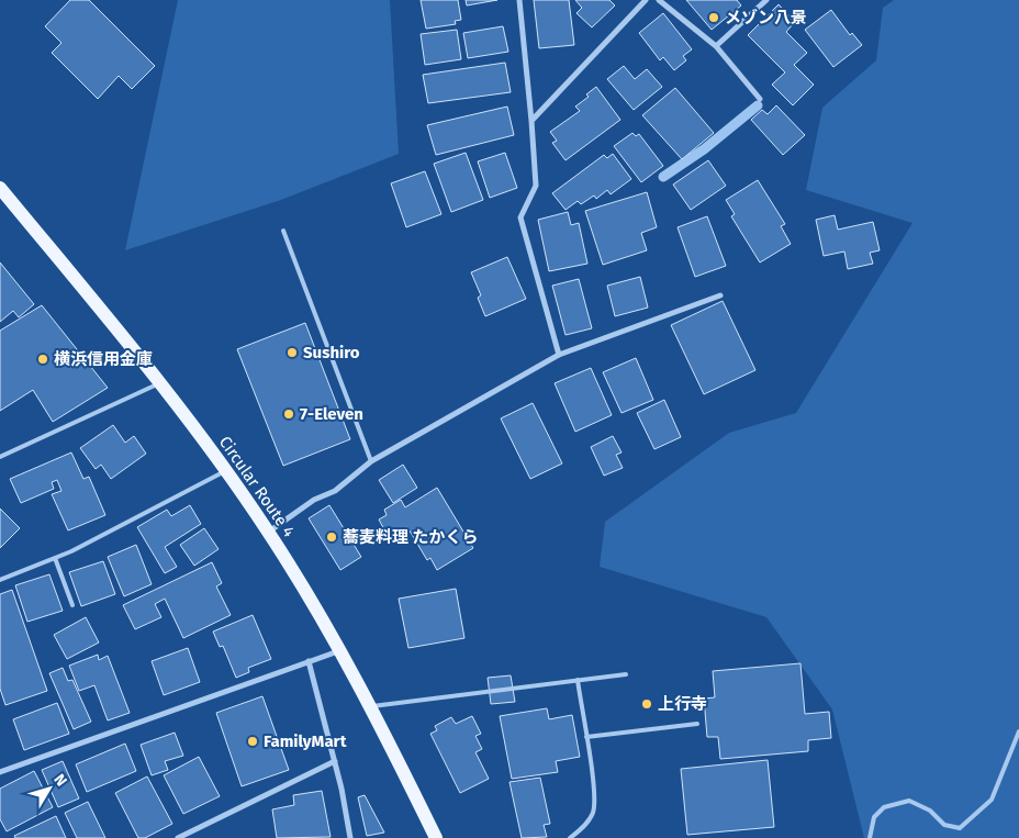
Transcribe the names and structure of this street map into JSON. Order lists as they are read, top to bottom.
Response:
{
  "streets": {
    "main road": ["Circular Route 4"]
  },
  "places": [
    "メゾン八景",
    "Sushiro",
    "横浜信用金庫",
    "7-Eleven",
    "蕎麦料理 たかくら",
    "上行寺",
    "FamilyMart"
  ],
  "north": "top right"
}
